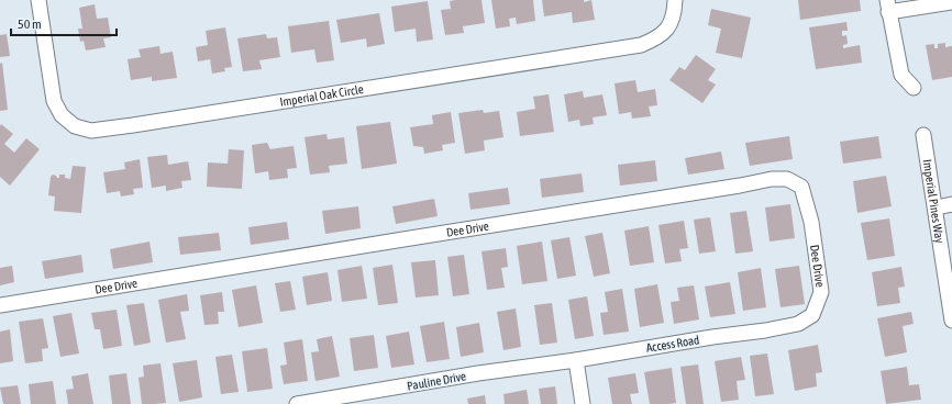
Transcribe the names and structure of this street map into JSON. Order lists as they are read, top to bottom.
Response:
{
  "streets": {
    "street": [
      "Imperial Oak Circle",
      "Imperial Pines Way",
      "Dee Drive",
      "Access Road",
      "Pauline Drive"
    ]
  },
  "crossings": [
    ["Dee Drive", "Access Road"],
    ["Access Road", "Pauline Drive"]
  ],
  "scale_bar": "50 m"
}
